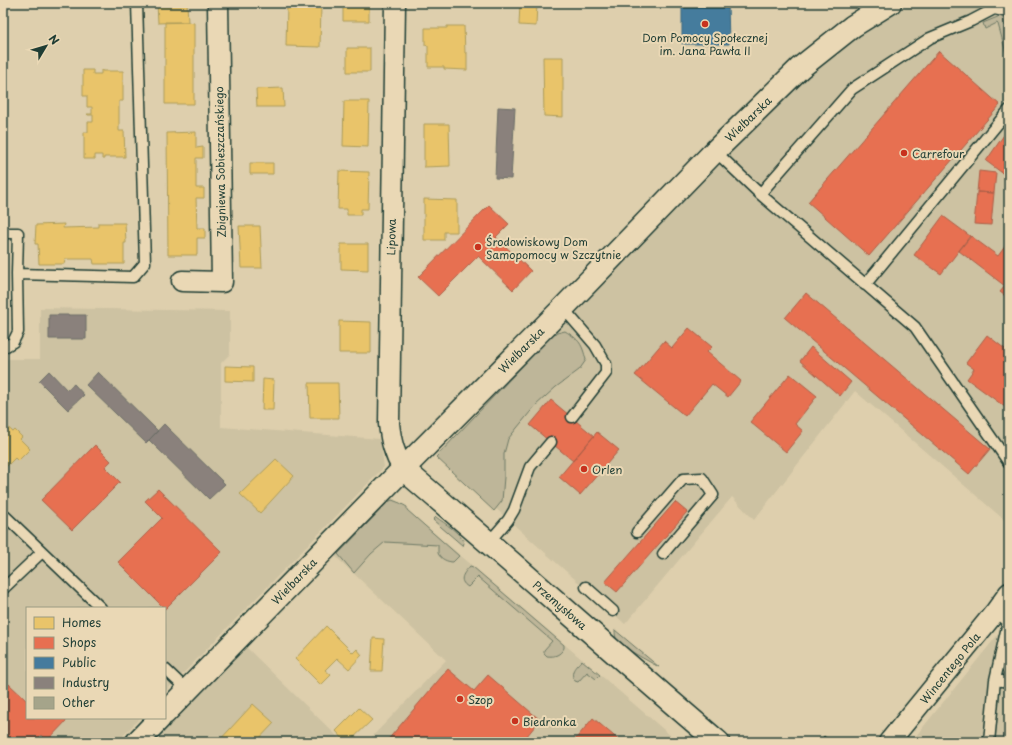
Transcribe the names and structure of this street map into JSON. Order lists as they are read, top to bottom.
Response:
{
  "streets": {
    "main road": ["Wielbarska", "Przemysłowa"],
    "street": ["Zbigniewa Sobieszczańskiego", "Lipowa", "Wincentego Pola"]
  },
  "crossings": [
    ["Wielbarska", "Lipowa"],
    ["Wielbarska", "Przemysłowa"],
    ["Lipowa", "Przemysłowa"]
  ],
  "places": [
    "Dom Pomocy Społecznej im. Jana Pawła II",
    "Carrefour",
    "Środowiskowy Dom Samopomocy w Szczytnie",
    "Orlen",
    "Szop",
    "Biedronka"
  ],
  "legend": [
    "Homes",
    "Shops",
    "Public",
    "Industry",
    "Other"
  ],
  "north": "top right"
}
